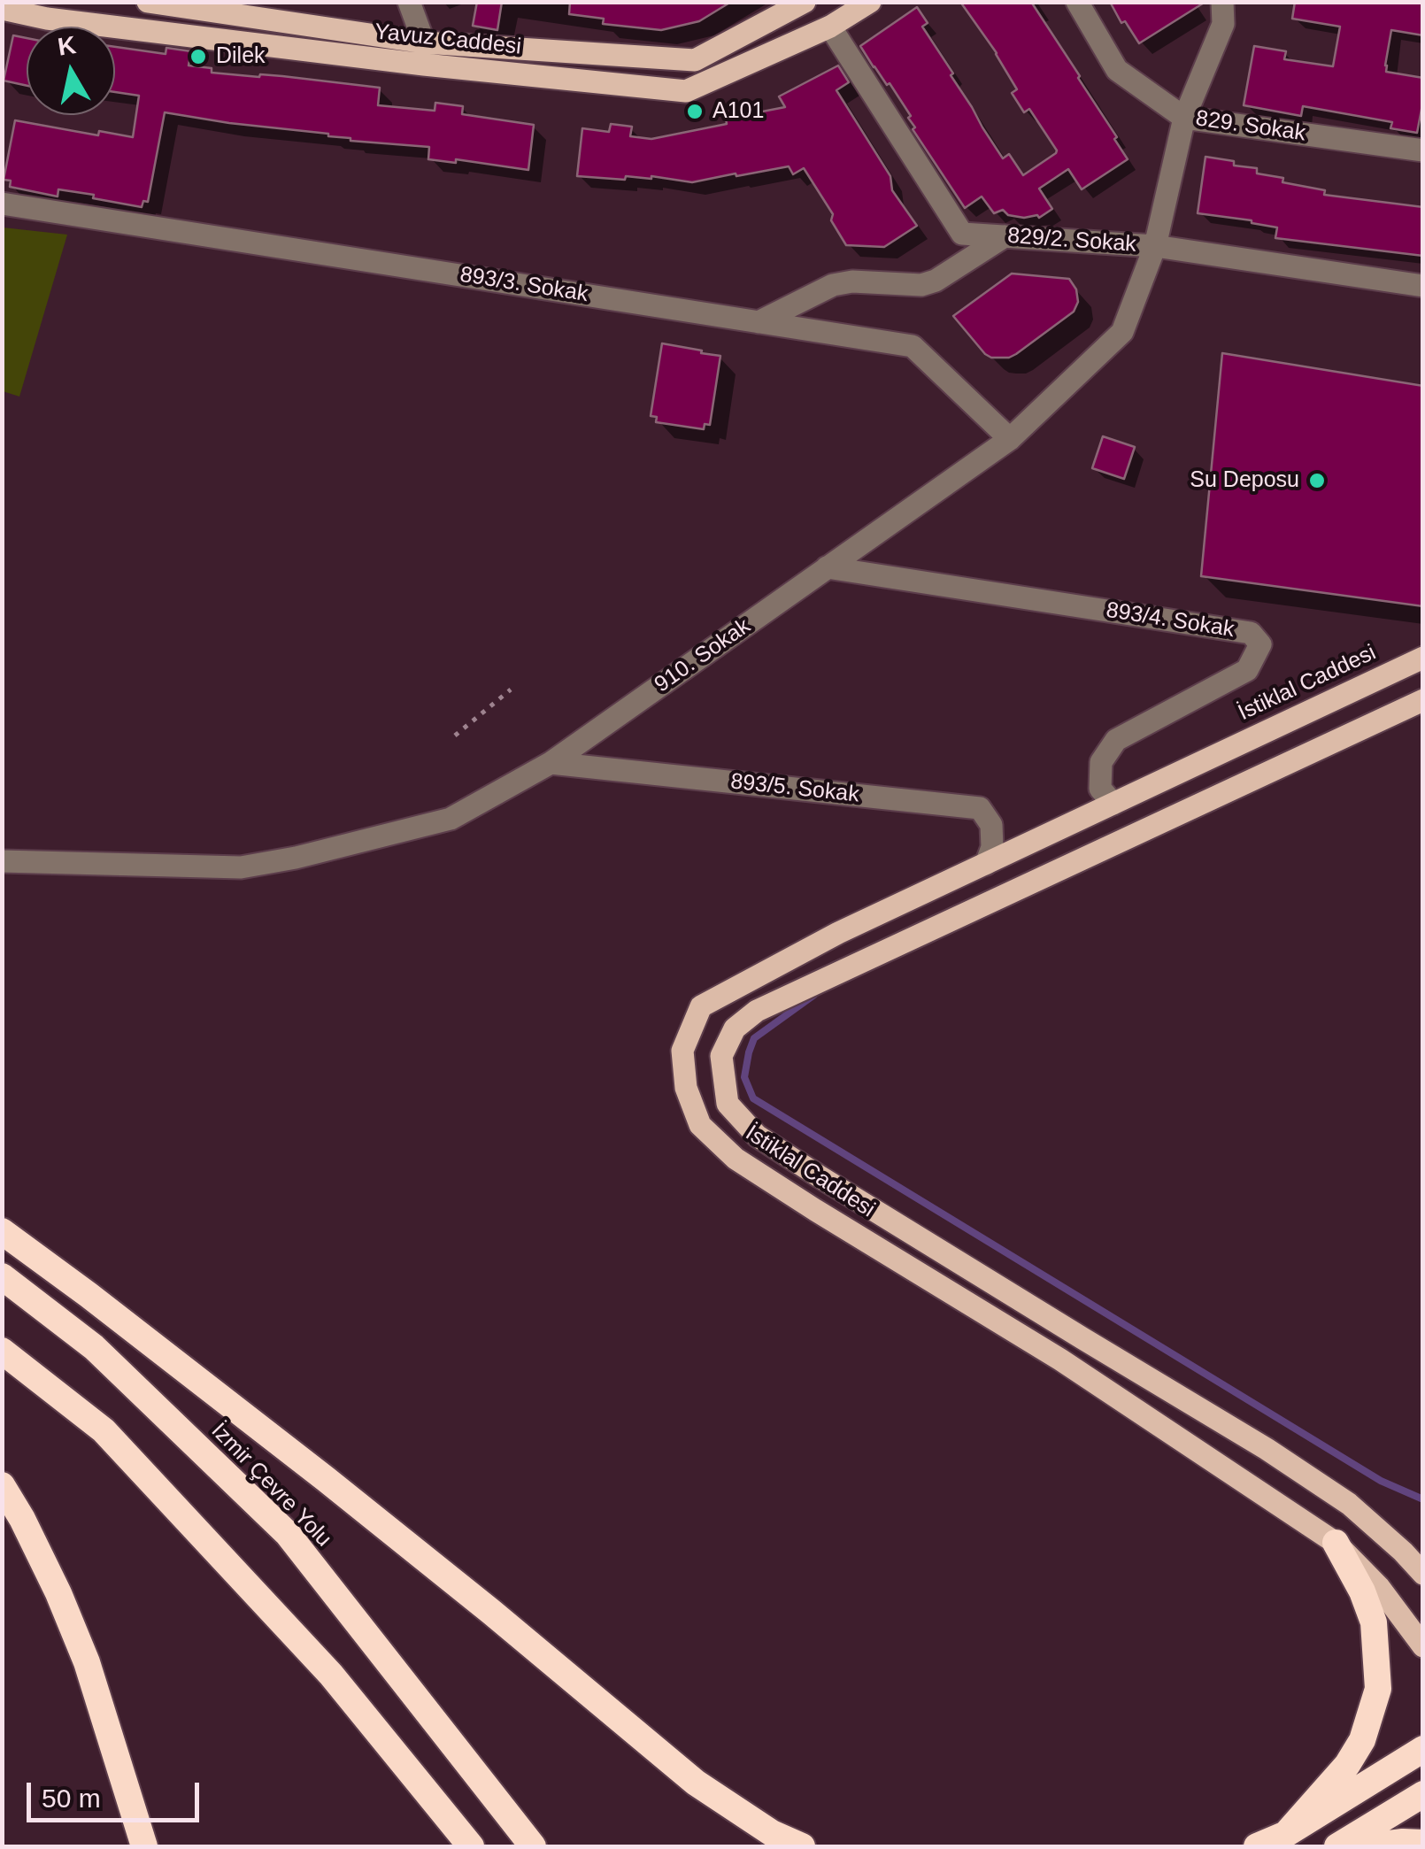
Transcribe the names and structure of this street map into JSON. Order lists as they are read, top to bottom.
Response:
{
  "streets": {
    "highway": ["İzmir Çevre Yolu"],
    "main road": ["Yavuz Caddesi", "İstiklal Caddesi"],
    "street": [
      "829. Sokak",
      "829/2. Sokak",
      "893/3. Sokak",
      "893/4. Sokak",
      "910. Sokak",
      "893/5. Sokak"
    ]
  },
  "crossings": [
    ["Yavuz Caddesi", "829/2. Sokak"],
    ["829. Sokak", "910. Sokak"],
    ["829/2. Sokak", "910. Sokak"],
    ["893/3. Sokak", "910. Sokak"],
    ["893/4. Sokak", "910. Sokak"],
    ["893/4. Sokak", "İstiklal Caddesi"],
    ["910. Sokak", "893/5. Sokak"],
    ["İstiklal Caddesi", "893/5. Sokak"]
  ],
  "places": ["Dilek", "A101", "Su Deposu"],
  "scale_bar": "50 m",
  "north": "top"
}
